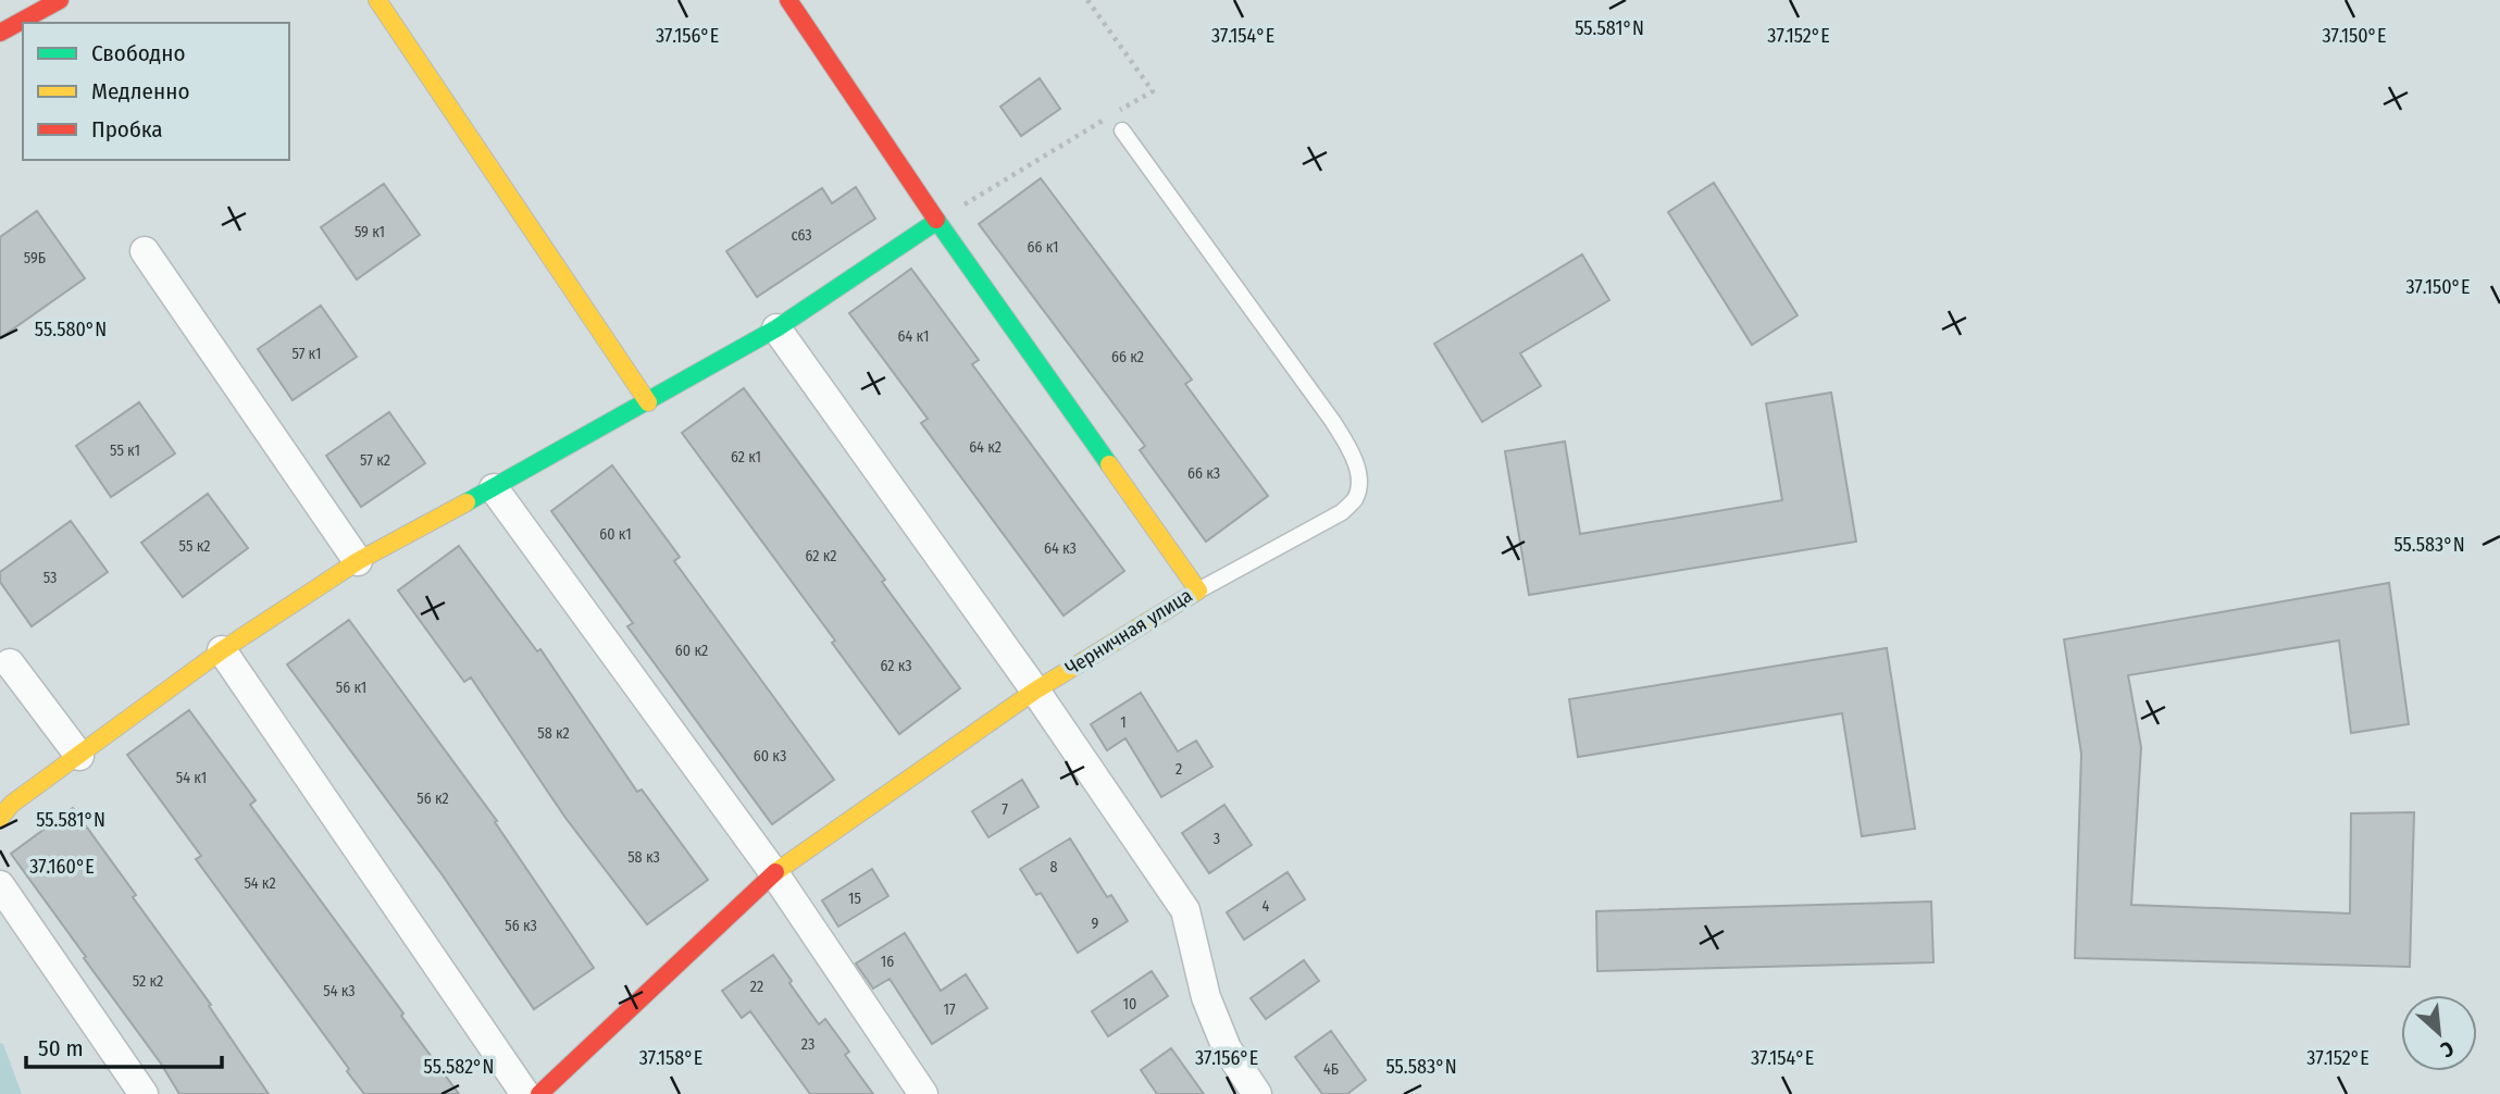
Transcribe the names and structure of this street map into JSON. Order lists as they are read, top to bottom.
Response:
{
  "streets": {
    "street": ["Черничная улица"]
  },
  "house_numbers": [
    "59 к1",
    "с63",
    "66 к1",
    "59Б",
    "64 к1",
    "57 к1",
    "66 к2",
    "64 к2",
    "55 к1",
    "62 к1",
    "57 к2",
    "66 к3",
    "60 к1",
    "55 к2",
    "64 к3",
    "62 к2",
    "53",
    "60 к2",
    "62 к3",
    "56 к1",
    "1",
    "58 к2",
    "60 к3",
    "2",
    "54 к1",
    "56 к2",
    "7",
    "3",
    "58 к3",
    "8",
    "54 к2",
    "15",
    "4",
    "9",
    "56 к3",
    "16",
    "52 к2",
    "22",
    "54 к3",
    "10",
    "17",
    "23",
    "4Б"
  ],
  "legend": ["Свободно", "Медленно", "Пробка"],
  "scale_bar": "50 m",
  "north": "bottom right",
  "coordinates": [
    "55.581°N",
    "37.156°E",
    "37.154°E",
    "37.152°E",
    "37.150°E",
    "55.580°N",
    "55.583°N",
    "37.160°E",
    "37.158°E",
    "55.582°N"
  ]
}
